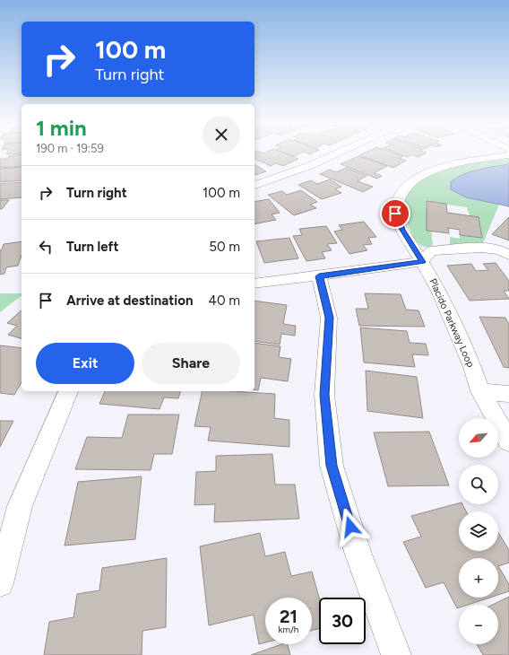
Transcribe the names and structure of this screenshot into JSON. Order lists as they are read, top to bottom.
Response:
{
  "streets": {
    "street": ["Placido Parkway Loop"]
  },
  "north": "bottom left",
  "page": {
    "turn": ["100 m", "Turn right"],
    "heading": ["1 min", "190 m · 19:59"],
    "list": [
      {
        "name": "Turn right",
        "value": "100 m"
      },
      {
        "name": "Turn left",
        "value": "50 m"
      },
      {
        "name": "Arrive at destination",
        "value": "40 m"
      }
    ],
    "buttons": ["Exit", "Share"],
    "map_buttons": ["+", "−"],
    "speed": "21 km/h",
    "limit": "30"
  }
}
